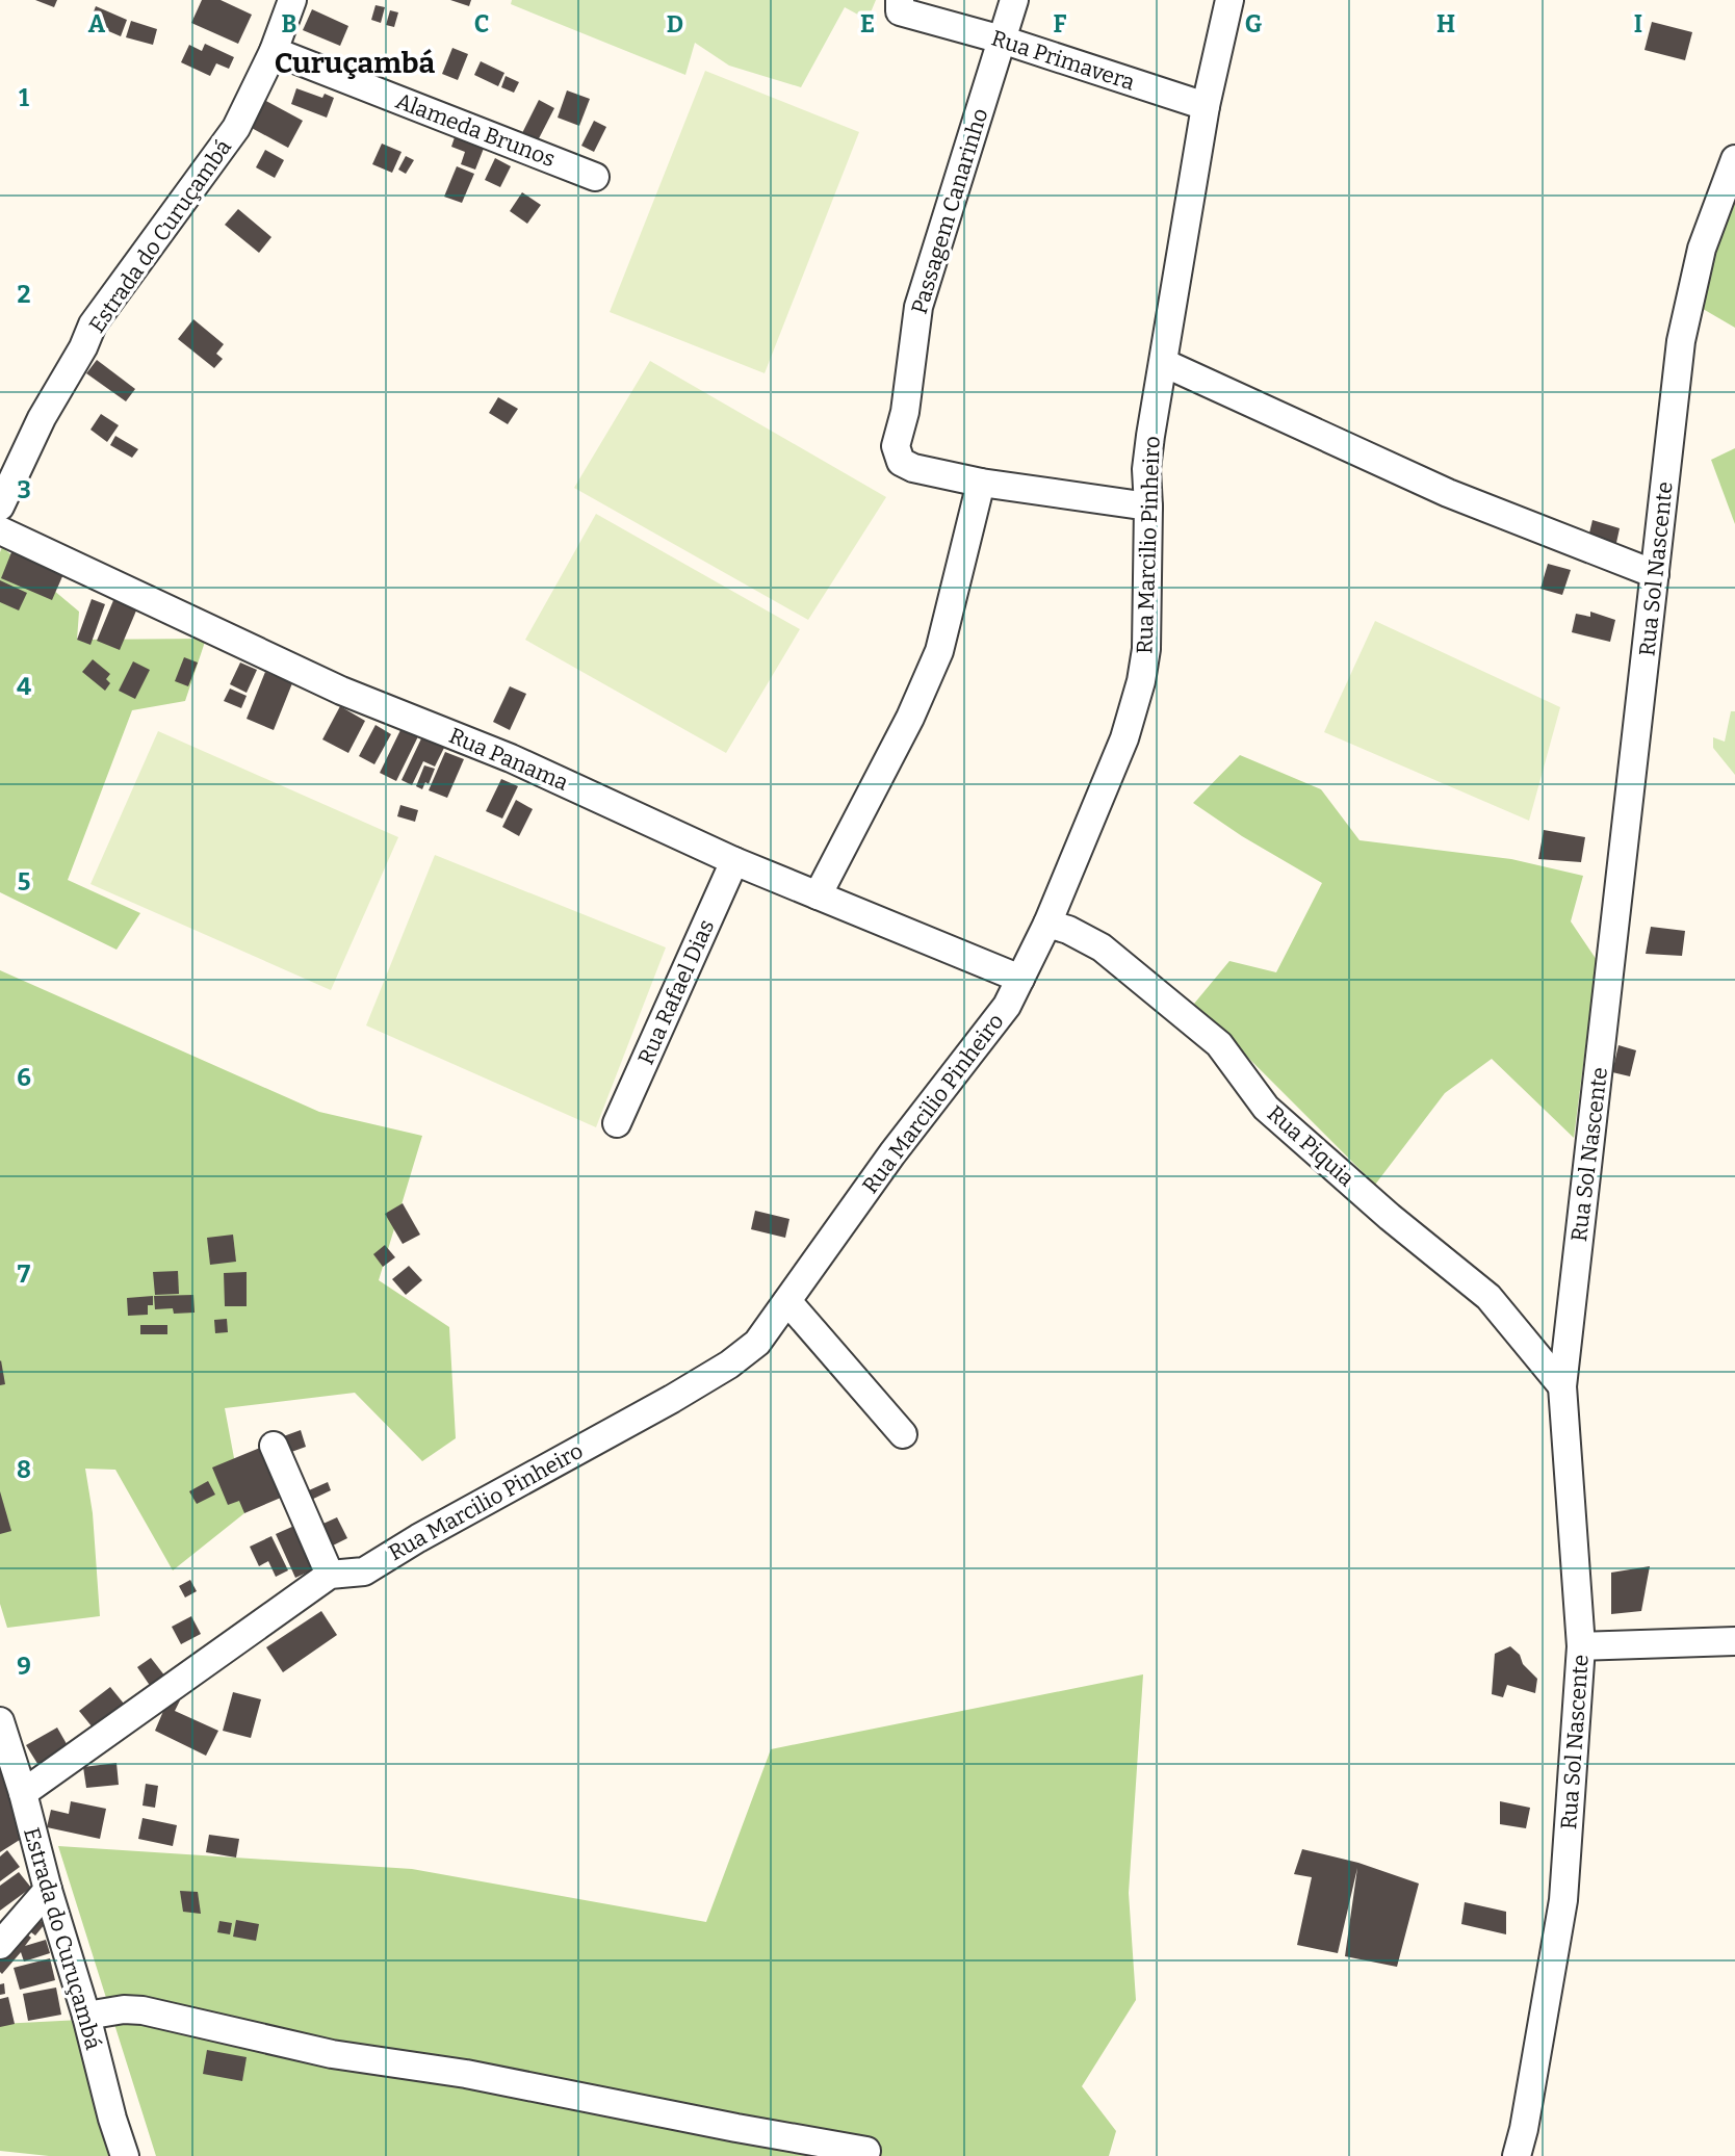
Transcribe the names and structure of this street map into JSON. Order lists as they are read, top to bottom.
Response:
{
  "streets": {
    "street": [
      "Rua Primavera",
      "Alameda Brunos",
      "Passagem Canarinho",
      "Estrada do Curuçambá",
      "Rua Marcilio Pinheiro",
      "Rua Sol Nascente",
      "Rua Panama",
      "Rua Rafael Dias",
      "Rua Piquia"
    ]
  },
  "crossings": [
    ["Rua Primavera", "Passagem Canarinho"],
    ["Rua Primavera", "Rua Marcilio Pinheiro"],
    ["Alameda Brunos", "Estrada do Curuçambá"],
    ["Passagem Canarinho", "Rua Marcilio Pinheiro"],
    ["Estrada do Curuçambá", "Rua Marcilio Pinheiro"],
    ["Rua Marcilio Pinheiro", "Rua Panama"],
    ["Rua Marcilio Pinheiro", "Rua Piquia"],
    ["Rua Sol Nascente", "Rua Piquia"],
    ["Rua Panama", "Rua Rafael Dias"]
  ],
  "districts": ["Curuçambá"],
  "grid": {
    "columns": [
      "A",
      "B",
      "C",
      "D",
      "E",
      "F",
      "G",
      "H",
      "I"
    ],
    "rows": [
      "1",
      "2",
      "3",
      "4",
      "5",
      "6",
      "7",
      "8",
      "9"
    ]
  }
}
